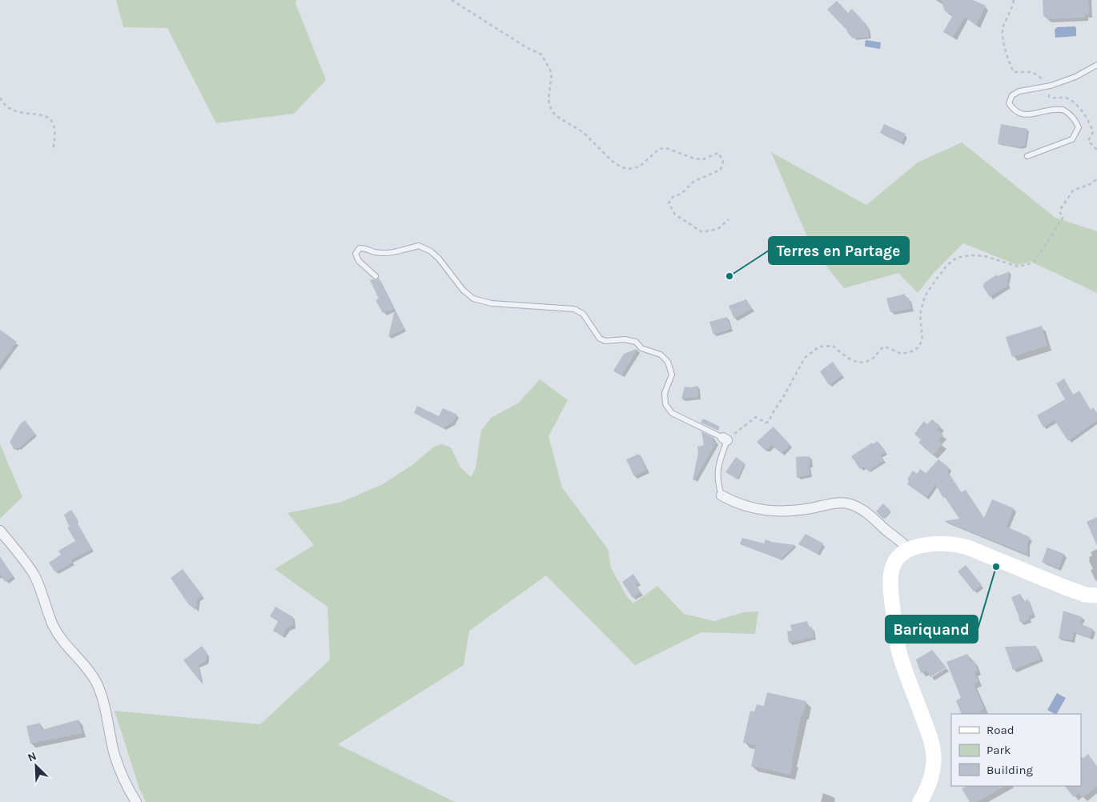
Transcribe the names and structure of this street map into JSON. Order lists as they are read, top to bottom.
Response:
{
  "places": ["Terres en Partage", "Bariquand"],
  "legend": ["Road", "Park", "Building"],
  "north": "top left"
}
